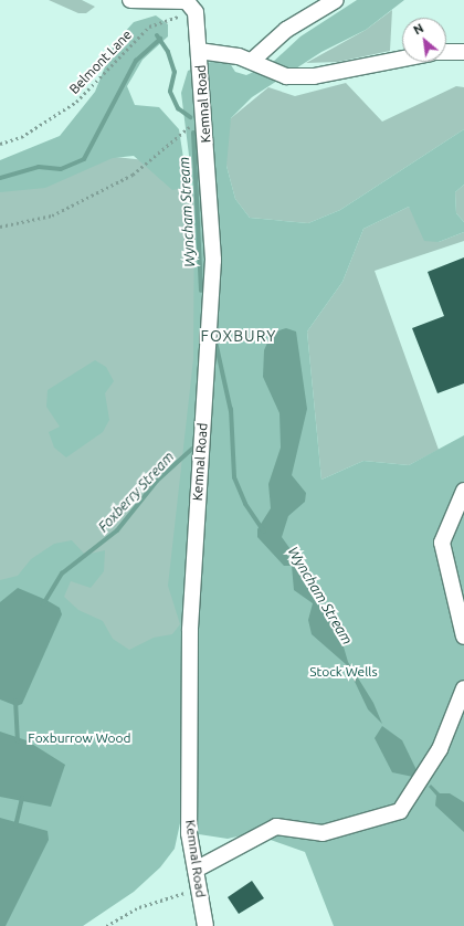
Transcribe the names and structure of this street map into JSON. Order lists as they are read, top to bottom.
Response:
{
  "streets": {
    "street": ["Kemnal Road"],
    "path": ["Belmont Lane"]
  },
  "crossings": [
    ["Belmont Lane", "Kemnal Road"]
  ],
  "districts": ["FOXBURY"],
  "water": ["Wyncham Stream", "Foxberry Stream"],
  "parks": ["Stock Wells", "Foxburrow Wood"],
  "north": "top left"
}
